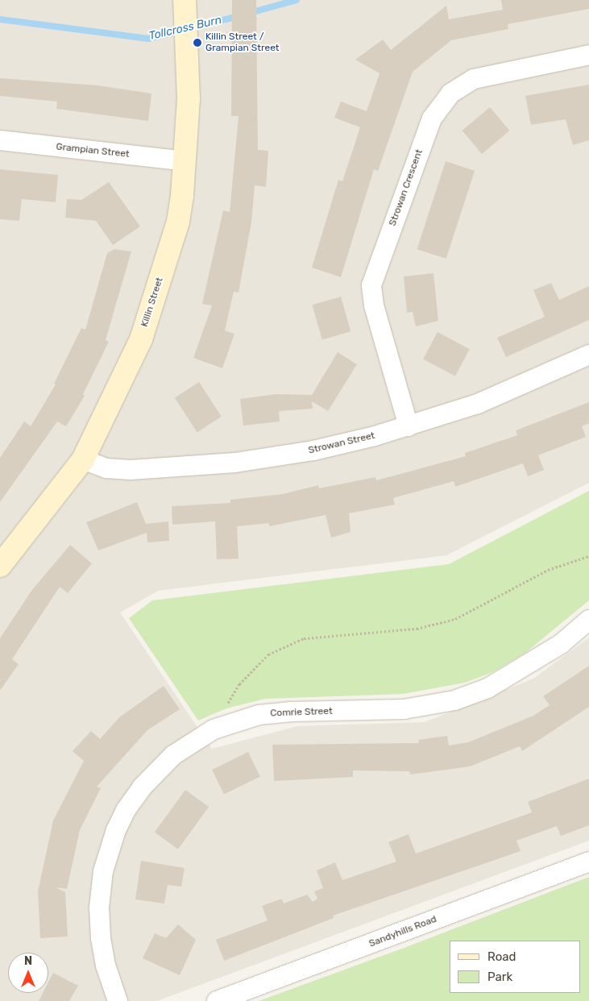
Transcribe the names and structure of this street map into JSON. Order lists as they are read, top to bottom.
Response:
{
  "streets": {
    "main road": ["Killin Street"],
    "street": [
      "Grampian Street",
      "Strowan Crescent",
      "Strowan Street",
      "Comrie Street",
      "Sandyhills Road"
    ]
  },
  "crossings": [
    ["Grampian Street", "Killin Street"],
    ["Strowan Crescent", "Strowan Street"],
    ["Killin Street", "Strowan Street"]
  ],
  "water": ["Tollcross Burn"],
  "places": ["Killin Street / Grampian Street"],
  "legend": ["Road", "Park"],
  "north": "top"
}
